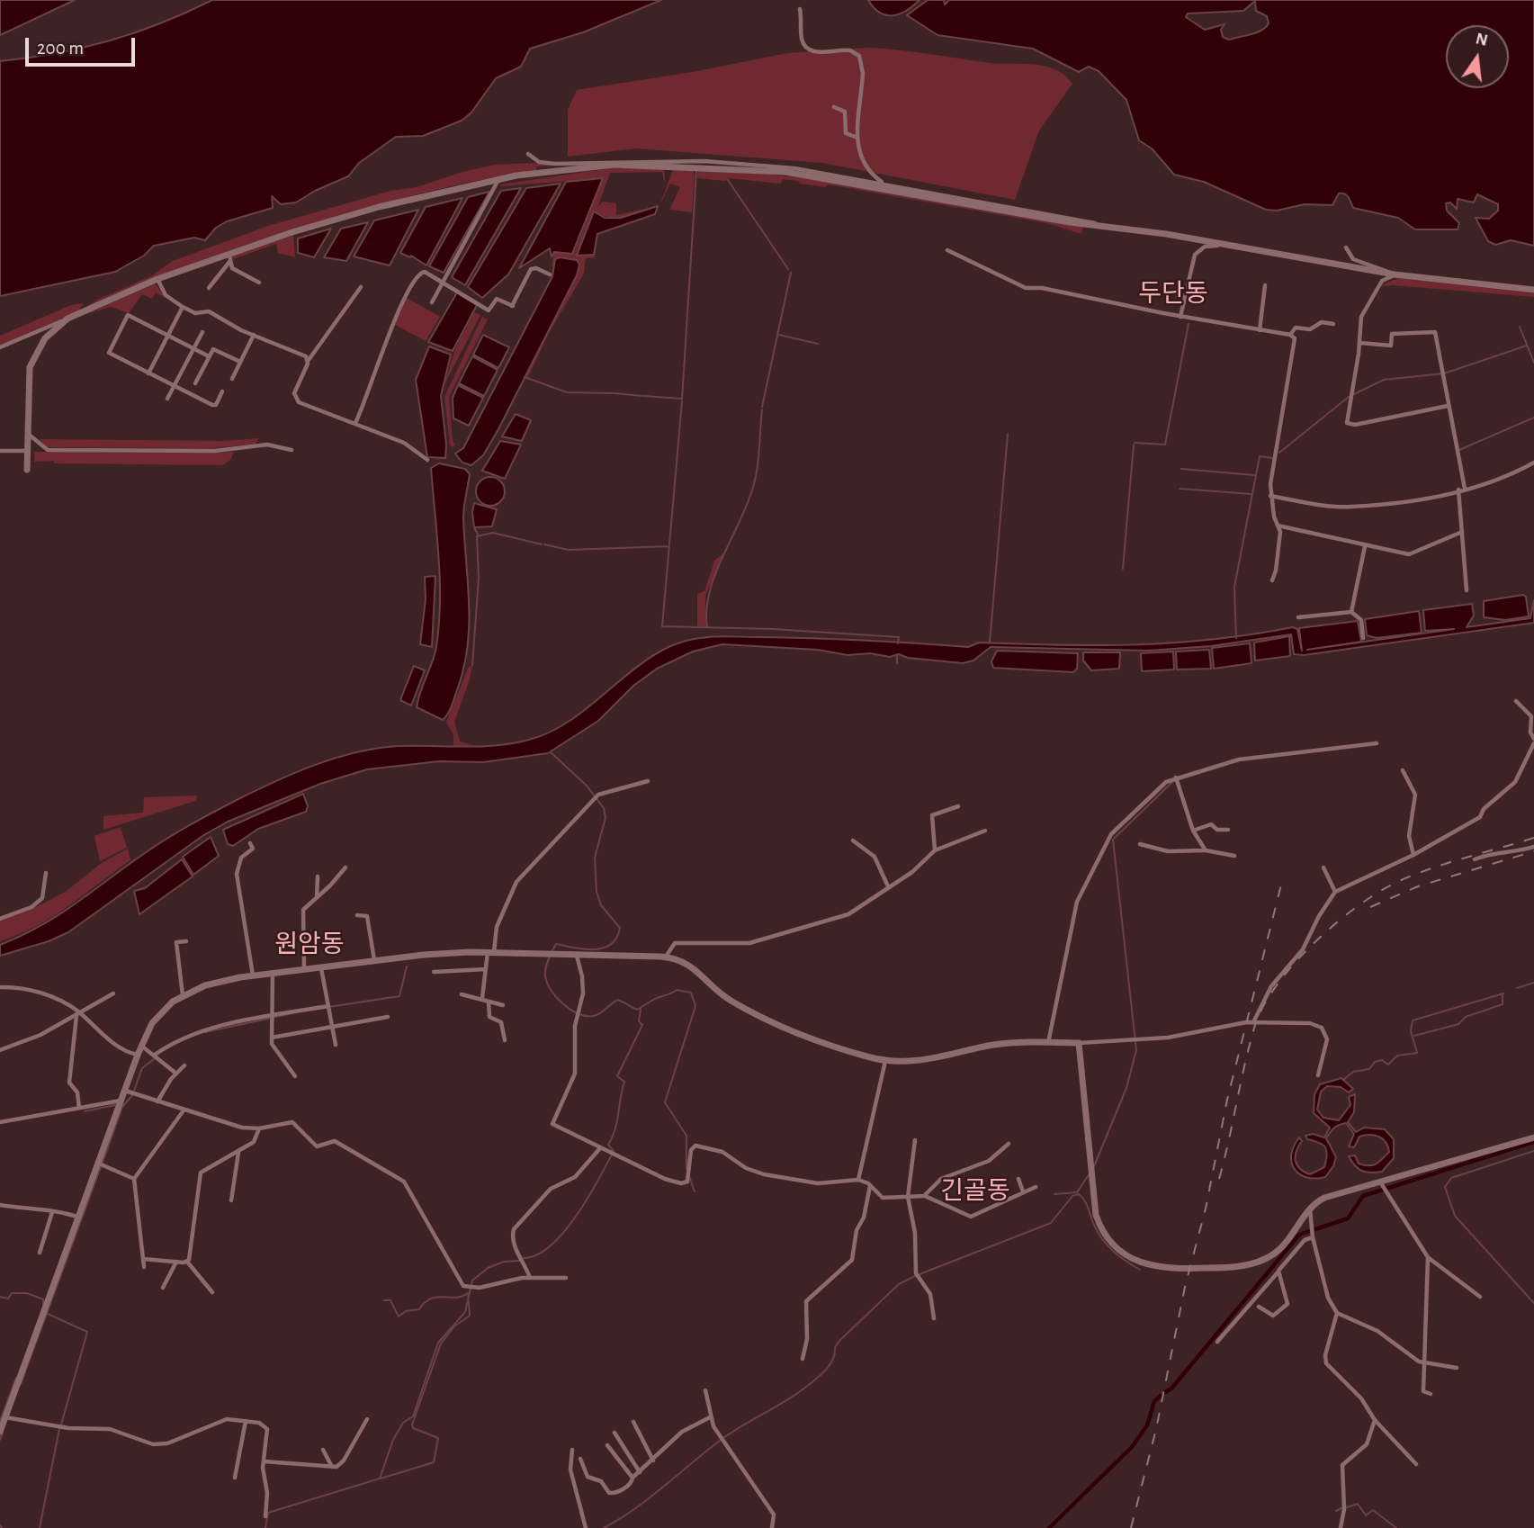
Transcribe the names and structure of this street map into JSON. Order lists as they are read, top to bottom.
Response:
{
  "districts": ["두단동", "원암동", "긴골동"],
  "scale_bar": "200 m",
  "north": "top"
}
